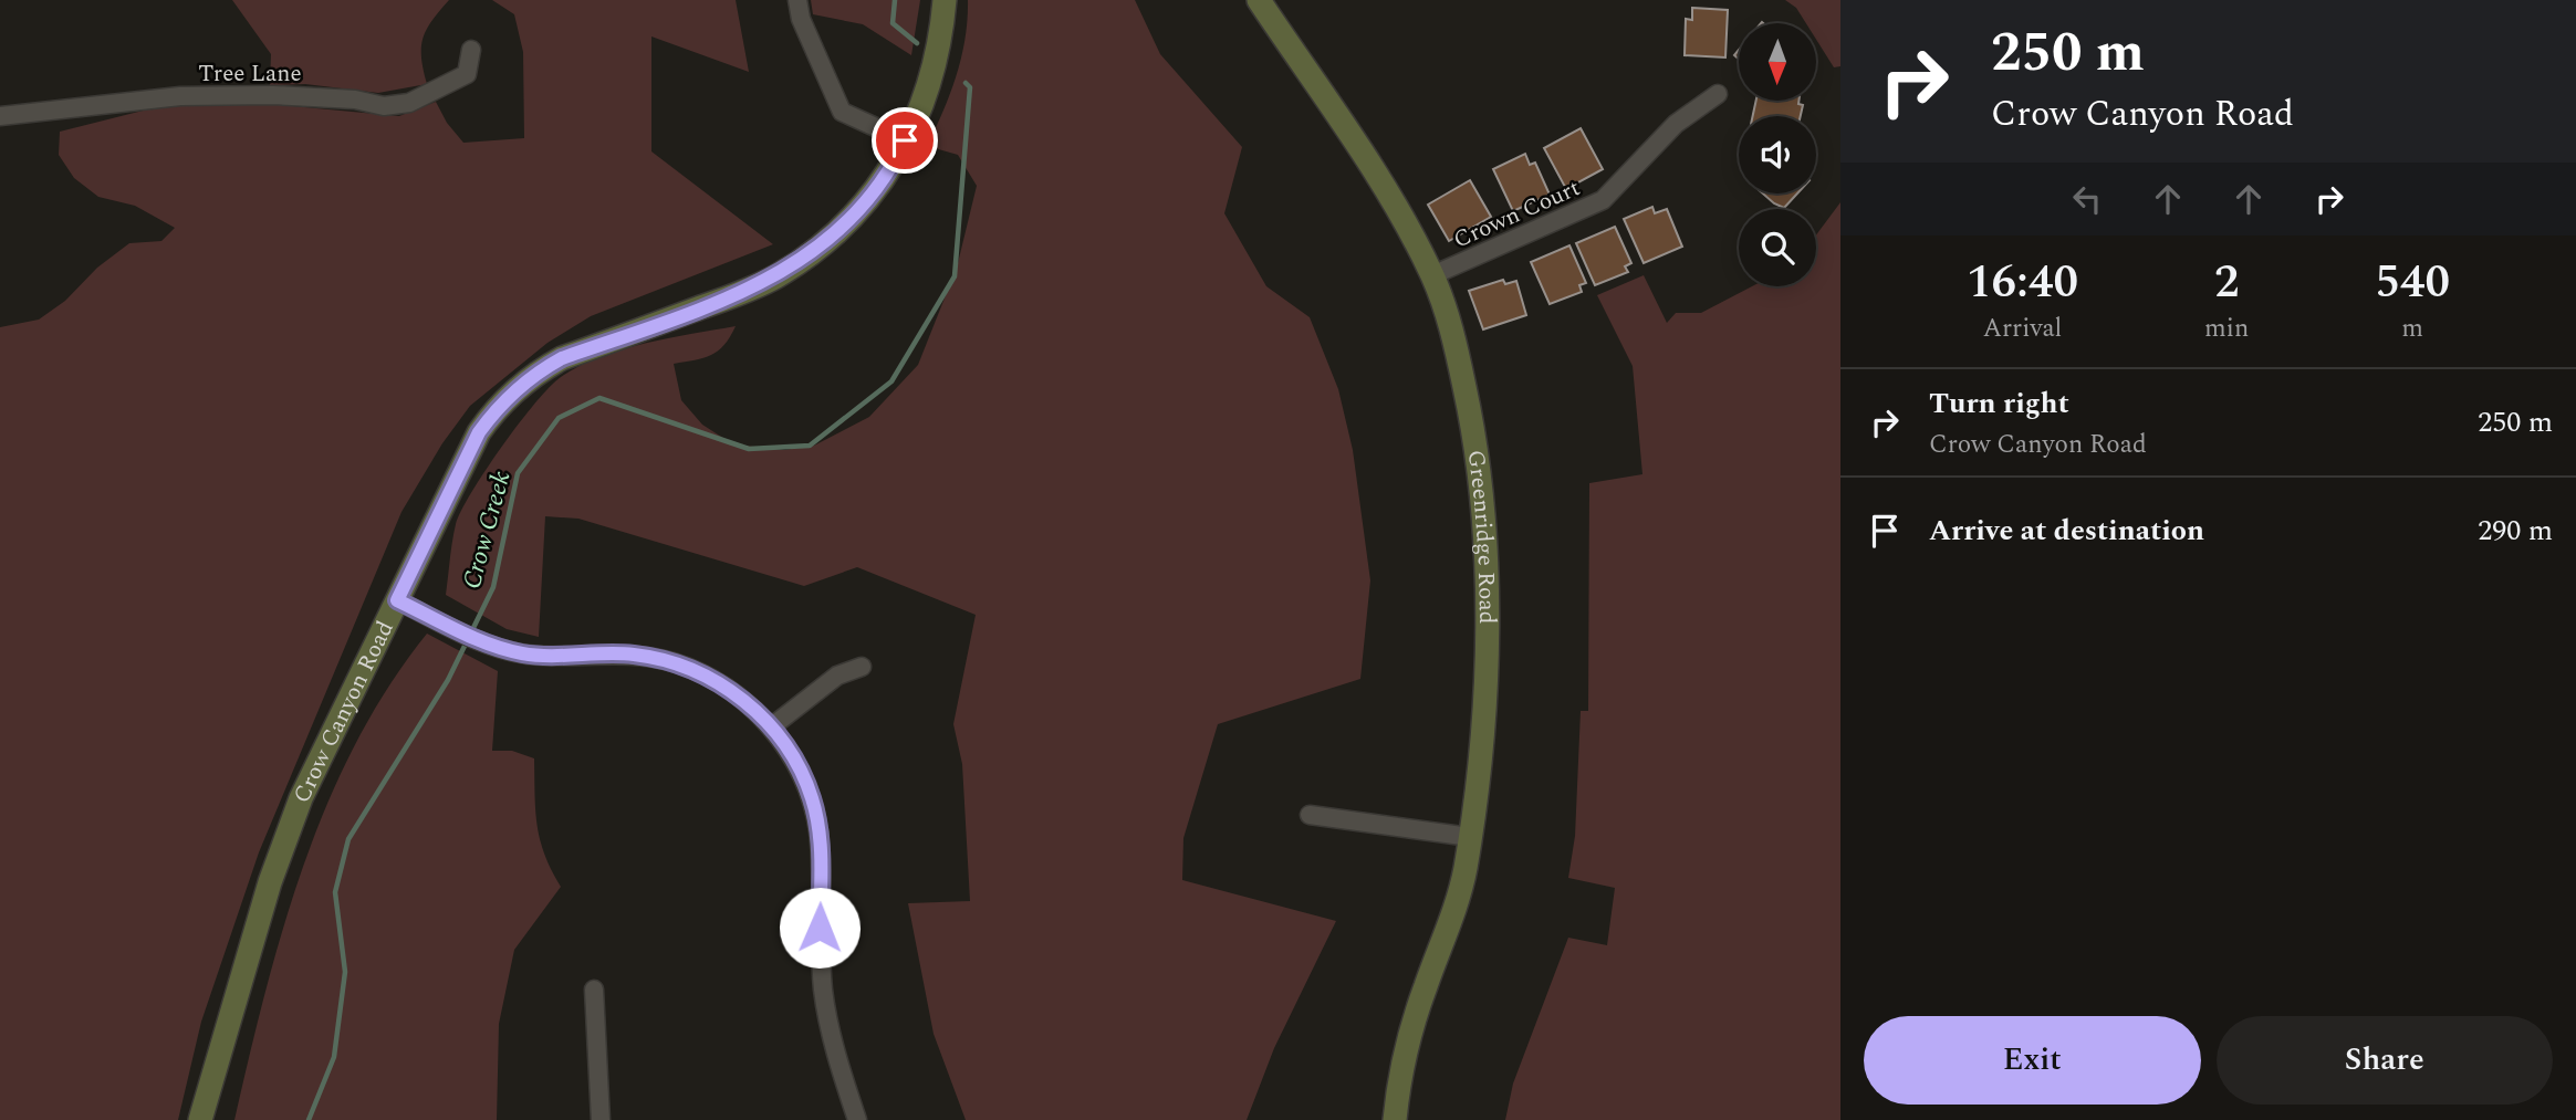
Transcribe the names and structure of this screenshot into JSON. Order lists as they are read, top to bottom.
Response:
{
  "streets": {
    "main road": ["Greenridge Road", "Crow Canyon Road"],
    "street": ["Tree Lane", "Crown Court"]
  },
  "crossings": [
    ["Crown Court", "Greenridge Road"]
  ],
  "water": ["Crow Creek"],
  "north": "bottom",
  "page": {
    "turn": ["250 m", "Crow Canyon Road"],
    "eta": [
      "16:40",
      "Arrival",
      "2",
      "min",
      "540",
      "m"
    ],
    "list": [
      {
        "name": "Turn right",
        "note": "Crow Canyon Road",
        "value": "250 m"
      },
      {
        "name": "Arrive at destination",
        "value": "290 m"
      }
    ],
    "buttons": ["Exit", "Share"]
  }
}
